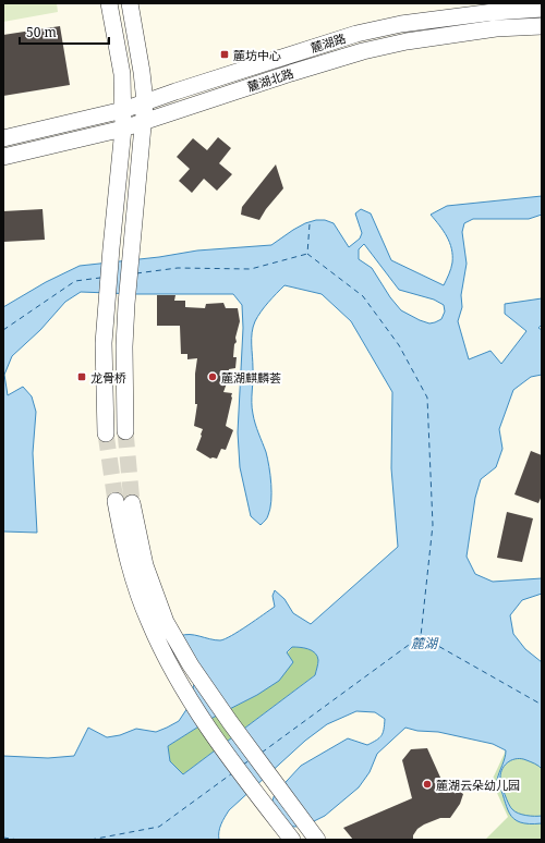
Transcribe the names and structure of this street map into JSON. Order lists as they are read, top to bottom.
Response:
{
  "streets": {
    "street": ["麓湖路", "麓湖北路"]
  },
  "water": ["麓湖"],
  "places": {
    "transit": ["麓坊中心", "龙骨桥"],
    "other": ["麓湖麒麟荟", "麓湖云朵幼儿园"]
  },
  "scale_bar": "50 m"
}
